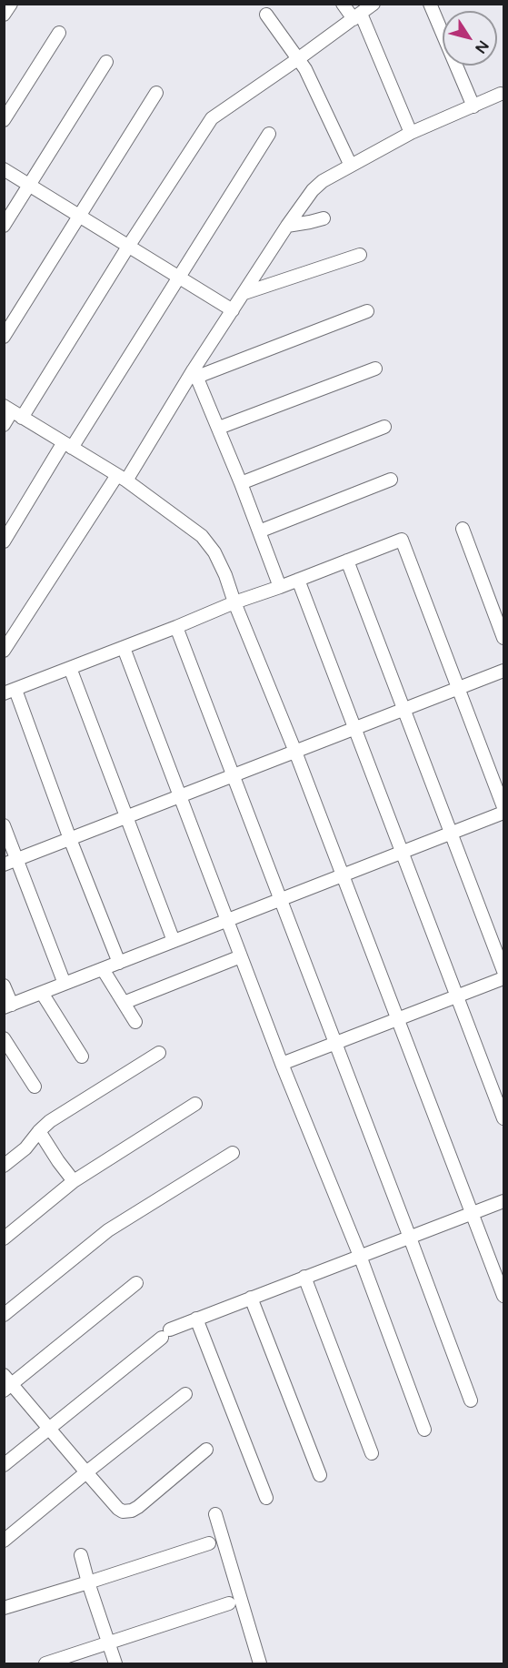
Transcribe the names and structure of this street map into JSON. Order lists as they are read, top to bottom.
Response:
{
  "north": "bottom right"
}
